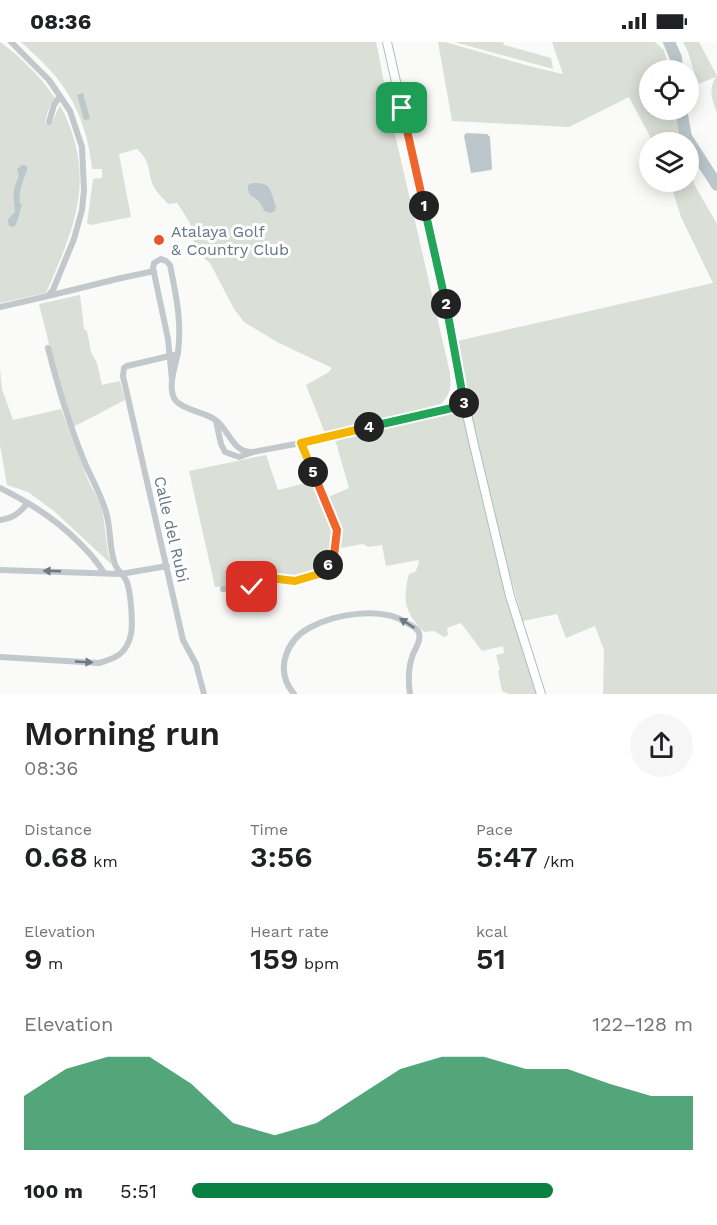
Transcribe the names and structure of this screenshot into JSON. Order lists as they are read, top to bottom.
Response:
{
  "streets": {
    "street": ["Calle del Rubi"]
  },
  "places": ["Atalaya Golf & Country Club"],
  "page": {
    "status": "08:36",
    "pins": [
      "1",
      "2",
      "3",
      "4",
      "5",
      "6"
    ],
    "heading": ["Morning run", "08:36"],
    "stats": [
      ["Distance", "0.68 km"],
      ["Time", "3:56"],
      ["Pace", "5:47 /km"],
      ["Elevation", "9 m"],
      ["Heart rate", "159 bpm"],
      ["kcal", "51"]
    ],
    "chart": ["Elevation", "122–128 m"],
    "list": [
      {
        "name": "100 m",
        "note": "5:51"
      }
    ]
  }
}
